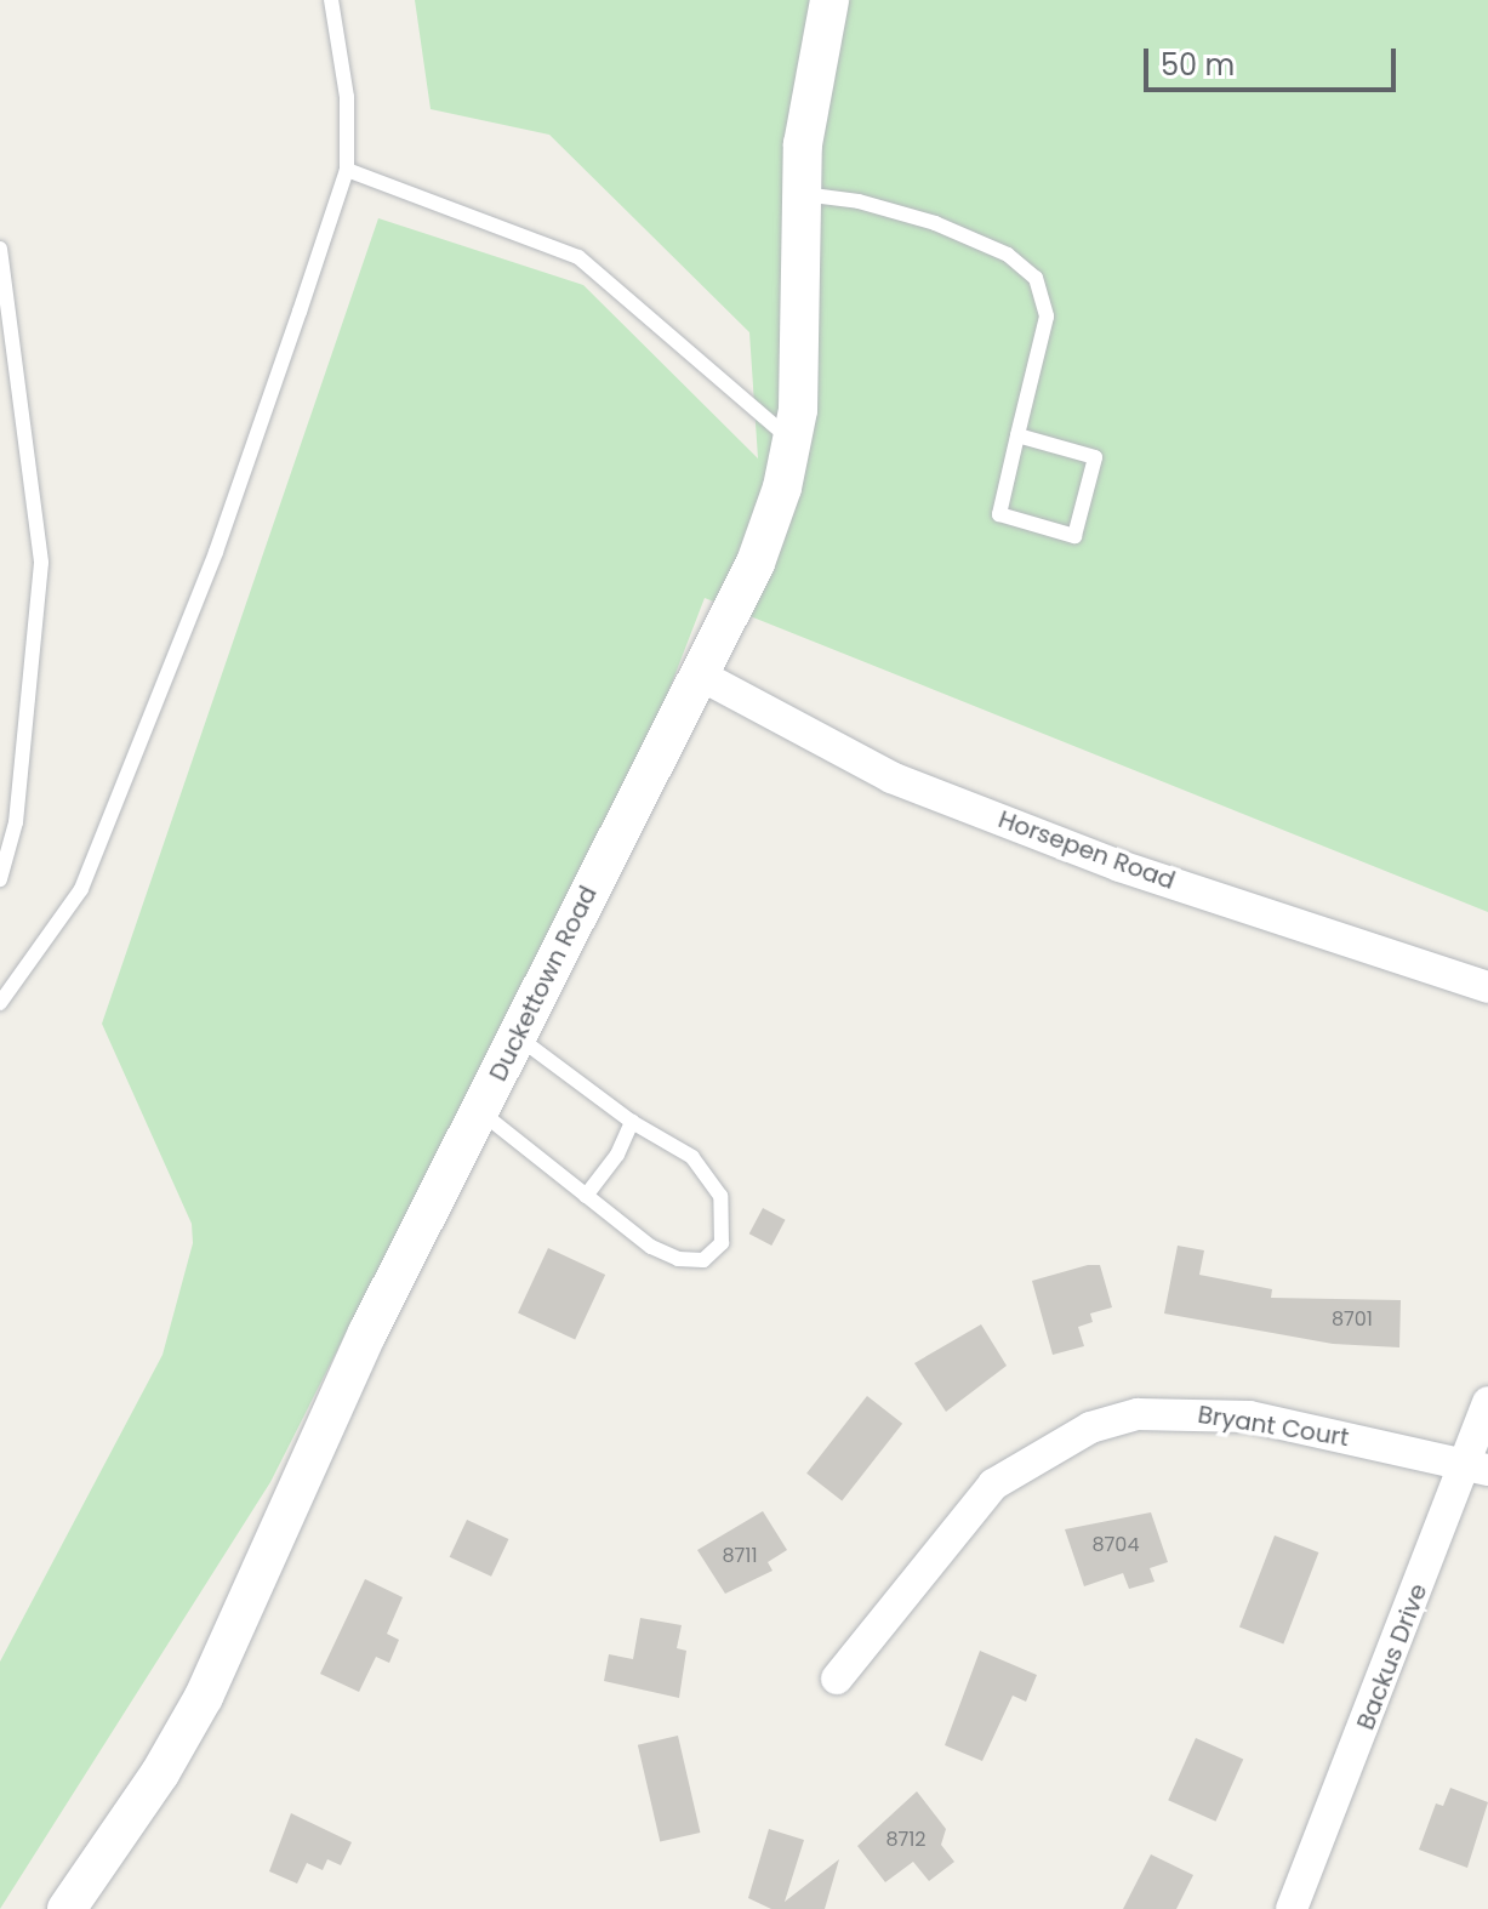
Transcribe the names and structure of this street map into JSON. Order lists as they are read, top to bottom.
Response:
{
  "streets": {
    "street": [
      "Horsepen Road",
      "Duckettown Road",
      "Bryant Court",
      "Backus Drive"
    ]
  },
  "crossings": [
    ["Horsepen Road", "Duckettown Road"],
    ["Bryant Court", "Backus Drive"]
  ],
  "house_numbers": [
    "8701",
    "8704",
    "8711",
    "8712"
  ],
  "scale_bar": "50 m"
}
